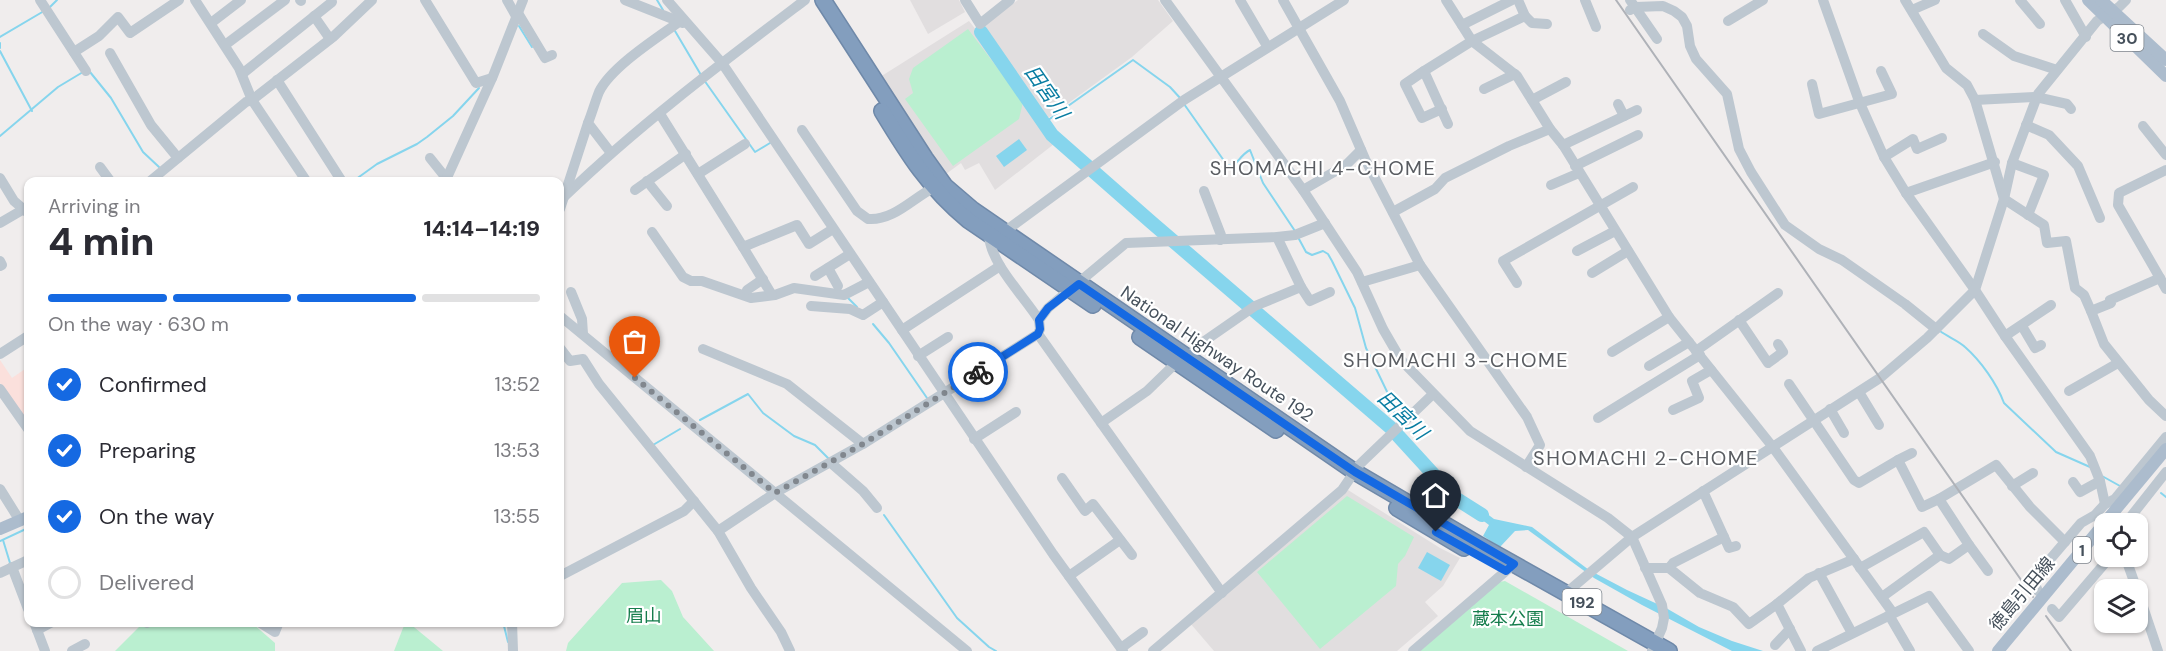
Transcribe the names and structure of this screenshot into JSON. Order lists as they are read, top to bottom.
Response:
{
  "streets": {
    "highway": ["National Highway Route 192", "192"],
    "main road": ["30", "1", "徳島引田線"]
  },
  "districts": ["SHOMACHI 4-CHOME", "SHOMACHI 3-CHOME", "SHOMACHI 2-CHOME"],
  "water": ["田宮川"],
  "parks": ["眉山", "蔵本公園"],
  "page": {
    "heading": ["4 min", "Arriving in", "14:14–14:19"],
    "bar": "On the way · 630 m",
    "list": [
      ["Confirmed", "13:52"],
      ["Preparing", "13:53"],
      ["On the way", "13:55"],
      "Delivered"
    ]
  }
}
